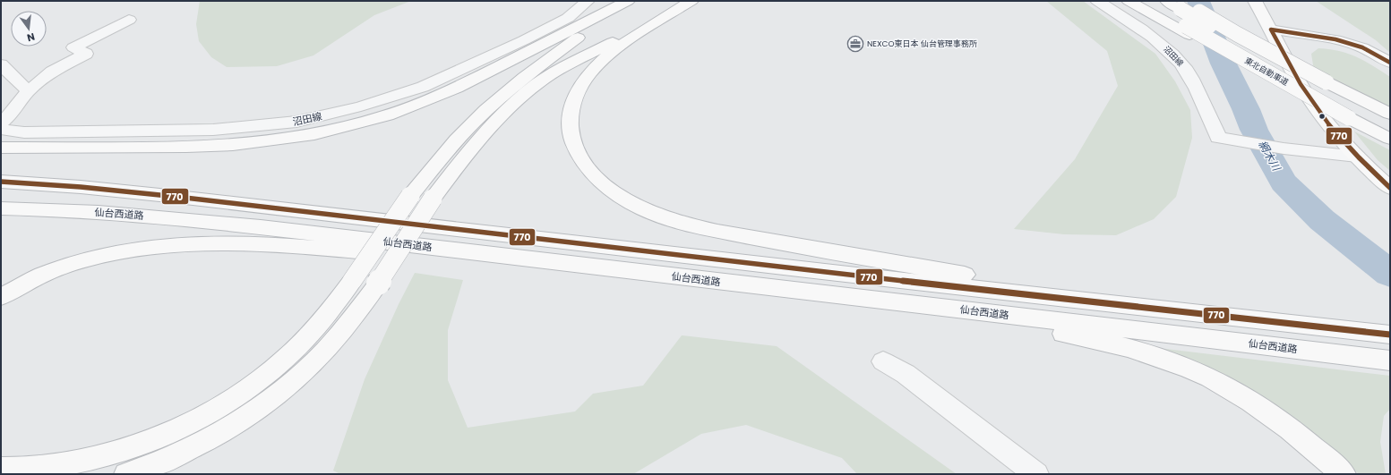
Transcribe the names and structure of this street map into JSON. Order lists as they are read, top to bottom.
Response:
{
  "streets": {
    "main road": ["東北自動車道", "仙台西道路"],
    "street": ["沼田線"]
  },
  "water": ["網木川"],
  "places": {
    "office": ["NEXCO東日本 仙台管理事務所"]
  },
  "lines": ["transit line 770"],
  "north": "bottom"
}
